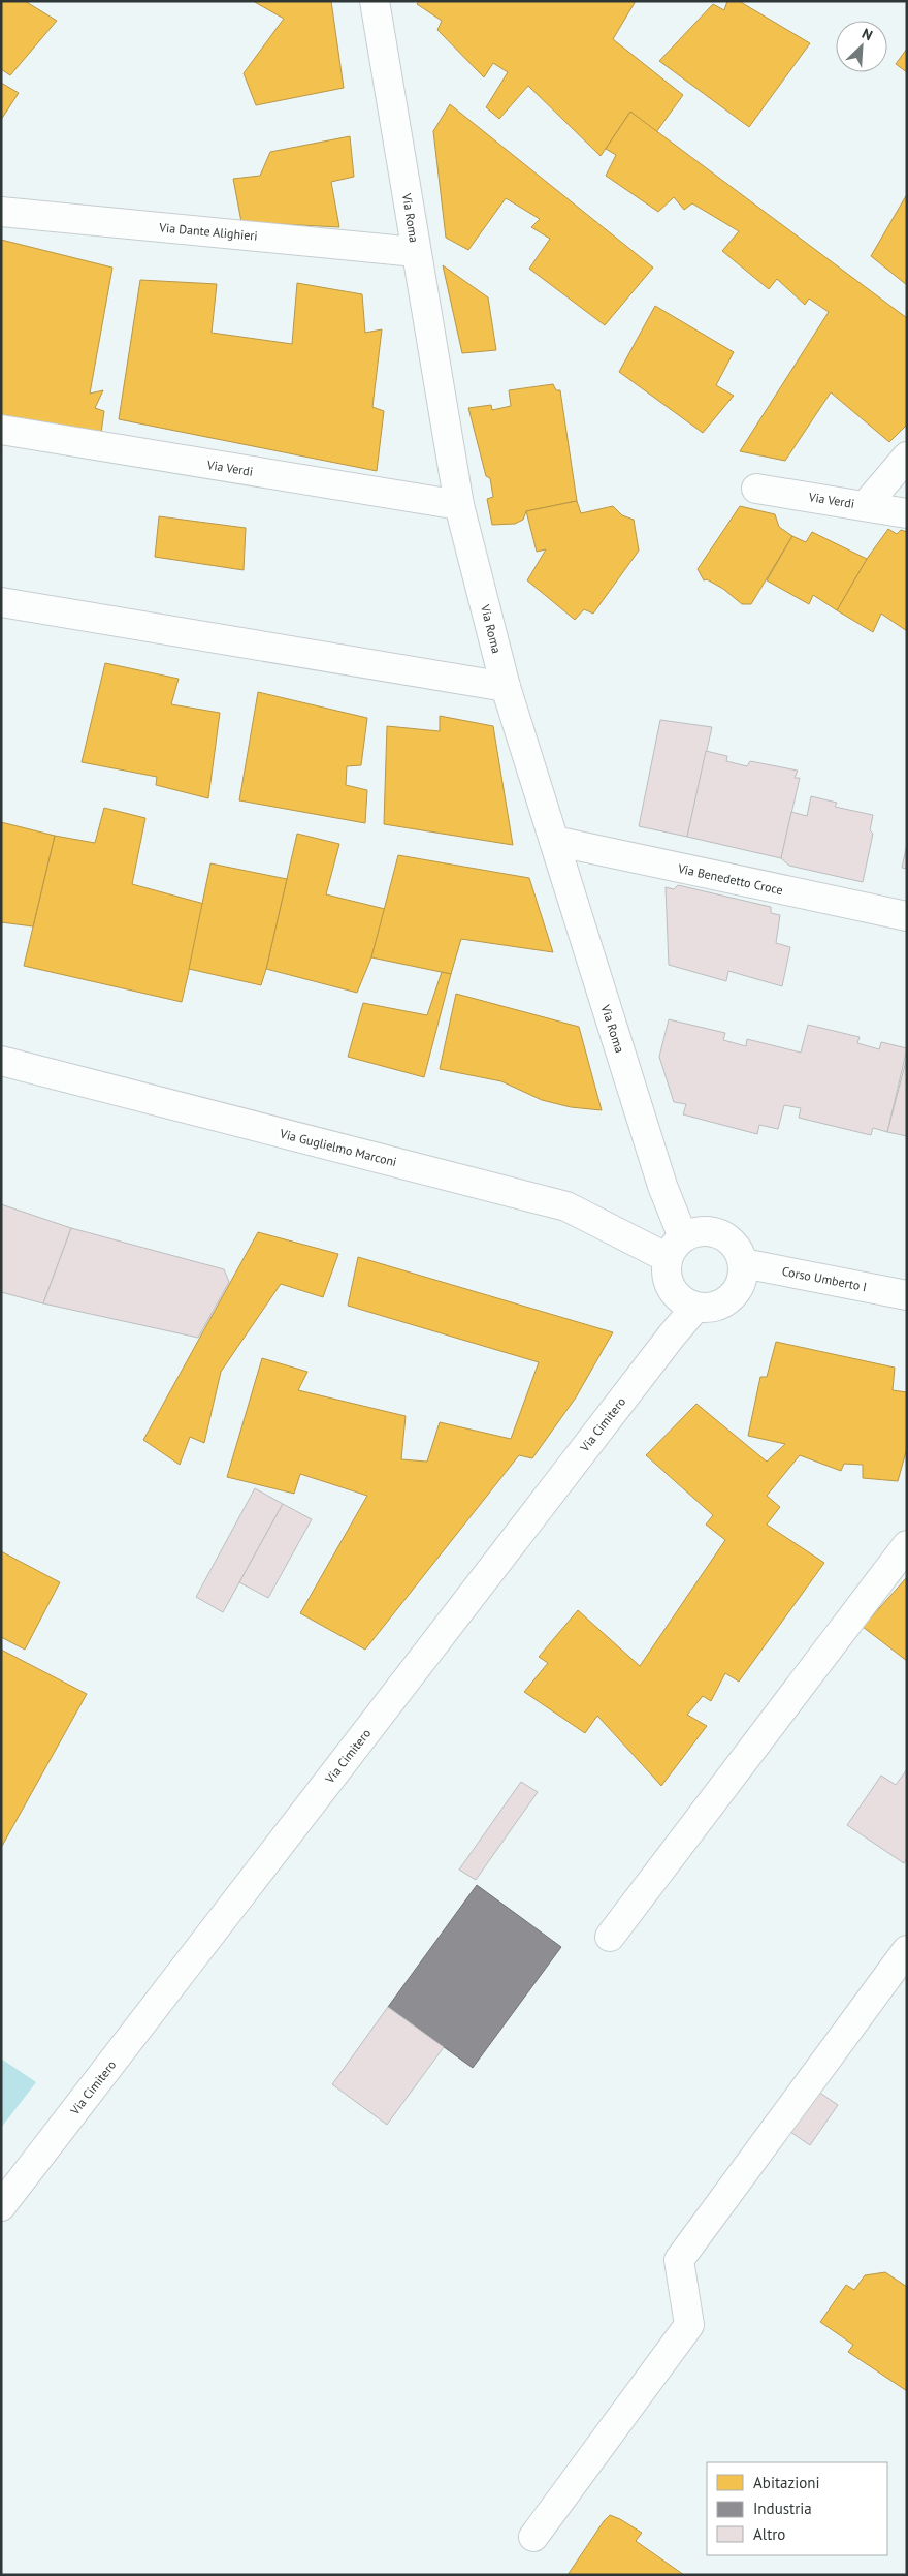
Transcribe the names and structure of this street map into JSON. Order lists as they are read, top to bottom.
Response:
{
  "streets": {
    "street": [
      "Via Roma",
      "Via Dante Alighieri",
      "Via Verdi",
      "Via Benedetto Croce",
      "Via Guglielmo Marconi",
      "Corso Umberto I",
      "Via Cimitero"
    ]
  },
  "crossings": [
    ["Via Roma", "Via Dante Alighieri"],
    ["Via Roma", "Via Verdi"],
    ["Via Roma", "Via Benedetto Croce"],
    ["Via Roma", "Via Guglielmo Marconi"],
    ["Via Roma", "Corso Umberto I"],
    ["Via Roma", "Via Cimitero"],
    ["Via Guglielmo Marconi", "Corso Umberto I"],
    ["Via Guglielmo Marconi", "Via Cimitero"],
    ["Corso Umberto I", "Via Cimitero"]
  ],
  "legend": ["Abitazioni", "Industria", "Altro"],
  "north": "top right"
}
